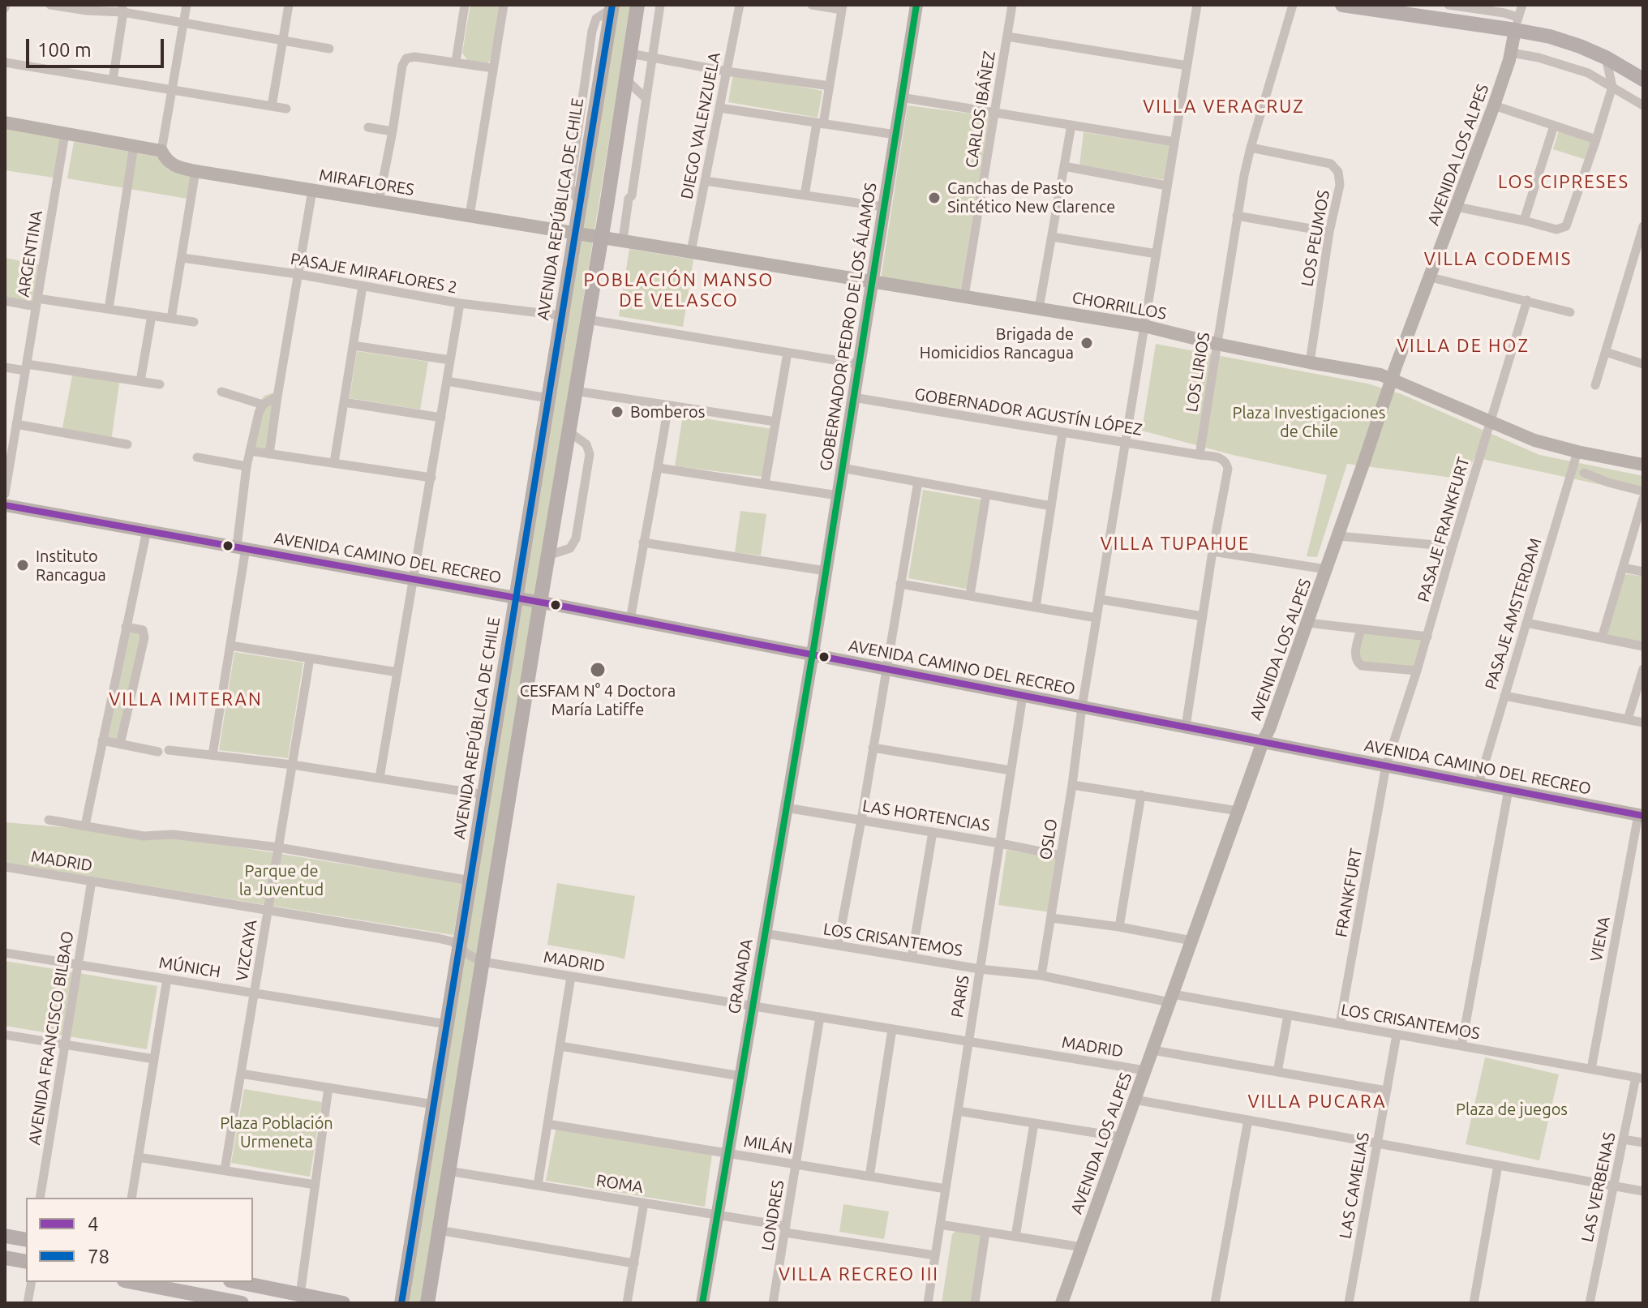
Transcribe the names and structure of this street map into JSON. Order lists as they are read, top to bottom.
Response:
{
  "streets": {
    "main road": ["AVENIDA REPÚBLICA DE CHILE"],
    "street": [
      "CARLOS IBÁÑEZ",
      "DIEGO VALENZUELA",
      "AVENIDA LOS ALPES",
      "MIRAFLORES",
      "LOS PEUMOS",
      "ARGENTINA",
      "PASAJE MIRAFLORES 2",
      "CHORRILLOS",
      "GOBERNADOR PEDRO DE LOS ÁLAMOS",
      "LOS LIRIOS",
      "GOBERNADOR AGUSTÍN LÓPEZ",
      "PASAJE FRANKFURT",
      "AVENIDA CAMINO DEL RECREO",
      "PASAJE AMSTERDAM",
      "LAS HORTENCIAS",
      "OSLO",
      "MADRID",
      "FRANKFURT",
      "VIENA",
      "LOS CRISANTEMOS",
      "VIZCAYA",
      "MÚNICH",
      "GRANADA",
      "PARIS",
      "AVENIDA FRANCISCO BILBAO",
      "MILÁN",
      "ROMA",
      "LAS CAMELIAS",
      "LAS VERBENAS",
      "LONDRES"
    ]
  },
  "crossings": [
    ["CARLOS IBÁÑEZ", "CHORRILLOS"],
    ["DIEGO VALENZUELA", "CHORRILLOS"],
    ["AVENIDA LOS ALPES", "CHORRILLOS"],
    ["AVENIDA LOS ALPES", "AVENIDA CAMINO DEL RECREO"],
    ["AVENIDA LOS ALPES", "MADRID"],
    ["AVENIDA LOS ALPES", "LOS CRISANTEMOS"],
    ["MIRAFLORES", "AVENIDA REPÚBLICA DE CHILE"],
    ["MIRAFLORES", "ARGENTINA"],
    ["MIRAFLORES", "CHORRILLOS"],
    ["AVENIDA REPÚBLICA DE CHILE", "PASAJE MIRAFLORES 2"],
    ["AVENIDA REPÚBLICA DE CHILE", "CHORRILLOS"],
    ["AVENIDA REPÚBLICA DE CHILE", "AVENIDA CAMINO DEL RECREO"],
    ["AVENIDA REPÚBLICA DE CHILE", "MADRID"],
    ["AVENIDA REPÚBLICA DE CHILE", "MÚNICH"],
    ["LOS PEUMOS", "CHORRILLOS"],
    ["LOS PEUMOS", "LOS LIRIOS"],
    ["CHORRILLOS", "GOBERNADOR PEDRO DE LOS ÁLAMOS"],
    ["CHORRILLOS", "LOS LIRIOS"],
    ["CHORRILLOS", "PASAJE FRANKFURT"],
    ["CHORRILLOS", "PASAJE AMSTERDAM"],
    ["CHORRILLOS", "OSLO"],
    ["GOBERNADOR PEDRO DE LOS ÁLAMOS", "GOBERNADOR AGUSTÍN LÓPEZ"],
    ["GOBERNADOR PEDRO DE LOS ÁLAMOS", "AVENIDA CAMINO DEL RECREO"],
    ["GOBERNADOR PEDRO DE LOS ÁLAMOS", "GRANADA"],
    ["LOS LIRIOS", "GOBERNADOR AGUSTÍN LÓPEZ"],
    ["GOBERNADOR AGUSTÍN LÓPEZ", "OSLO"],
    ["PASAJE FRANKFURT", "AVENIDA CAMINO DEL RECREO"],
    ["PASAJE FRANKFURT", "FRANKFURT"],
    ["AVENIDA CAMINO DEL RECREO", "PASAJE AMSTERDAM"],
    ["AVENIDA CAMINO DEL RECREO", "OSLO"],
    ["AVENIDA CAMINO DEL RECREO", "FRANKFURT"],
    ["AVENIDA CAMINO DEL RECREO", "VIENA"],
    ["AVENIDA CAMINO DEL RECREO", "GRANADA"],
    ["AVENIDA CAMINO DEL RECREO", "PARIS"],
    ["LAS HORTENCIAS", "OSLO"],
    ["LAS HORTENCIAS", "GRANADA"],
    ["LAS HORTENCIAS", "PARIS"],
    ["OSLO", "LOS CRISANTEMOS"],
    ["MADRID", "VIZCAYA"],
    ["MADRID", "GRANADA"],
    ["MADRID", "PARIS"],
    ["MADRID", "AVENIDA FRANCISCO BILBAO"],
    ["MADRID", "LONDRES"],
    ["FRANKFURT", "LOS CRISANTEMOS"],
    ["VIENA", "LOS CRISANTEMOS"],
    ["LOS CRISANTEMOS", "GRANADA"],
    ["LOS CRISANTEMOS", "PARIS"],
    ["LOS CRISANTEMOS", "LAS CAMELIAS"],
    ["LOS CRISANTEMOS", "LAS VERBENAS"],
    ["VIZCAYA", "MÚNICH"],
    ["MÚNICH", "AVENIDA FRANCISCO BILBAO"],
    ["GRANADA", "MILÁN"],
    ["GRANADA", "ROMA"],
    ["PARIS", "MILÁN"],
    ["PARIS", "ROMA"],
    ["MILÁN", "LONDRES"],
    ["ROMA", "LONDRES"]
  ],
  "districts": [
    "VILLA VERACRUZ",
    "LOS CIPRESES",
    "VILLA CODEMIS",
    "POBLACIÓN MANSO DE VELASCO",
    "VILLA DE HOZ",
    "VILLA TUPAHUE",
    "VILLA IMITERAN",
    "VILLA PUCARA",
    "VILLA RECREO III"
  ],
  "parks": [
    "Plaza Investigaciones de Chile",
    "Parque de la Juventud",
    "Plaza de juegos",
    "Plaza Población Urmeneta"
  ],
  "places": [
    "Canchas de Pasto Sintético New Clarence",
    "Brigada de Homicidios Rancagua",
    "Bomberos",
    "Instituto Rancagua",
    "CESFAM N° 4 Doctora María Latiffe"
  ],
  "lines": ["transit line 78", "transit line 4"],
  "legend": ["4", "78"],
  "scale_bar": "100 m"
}
